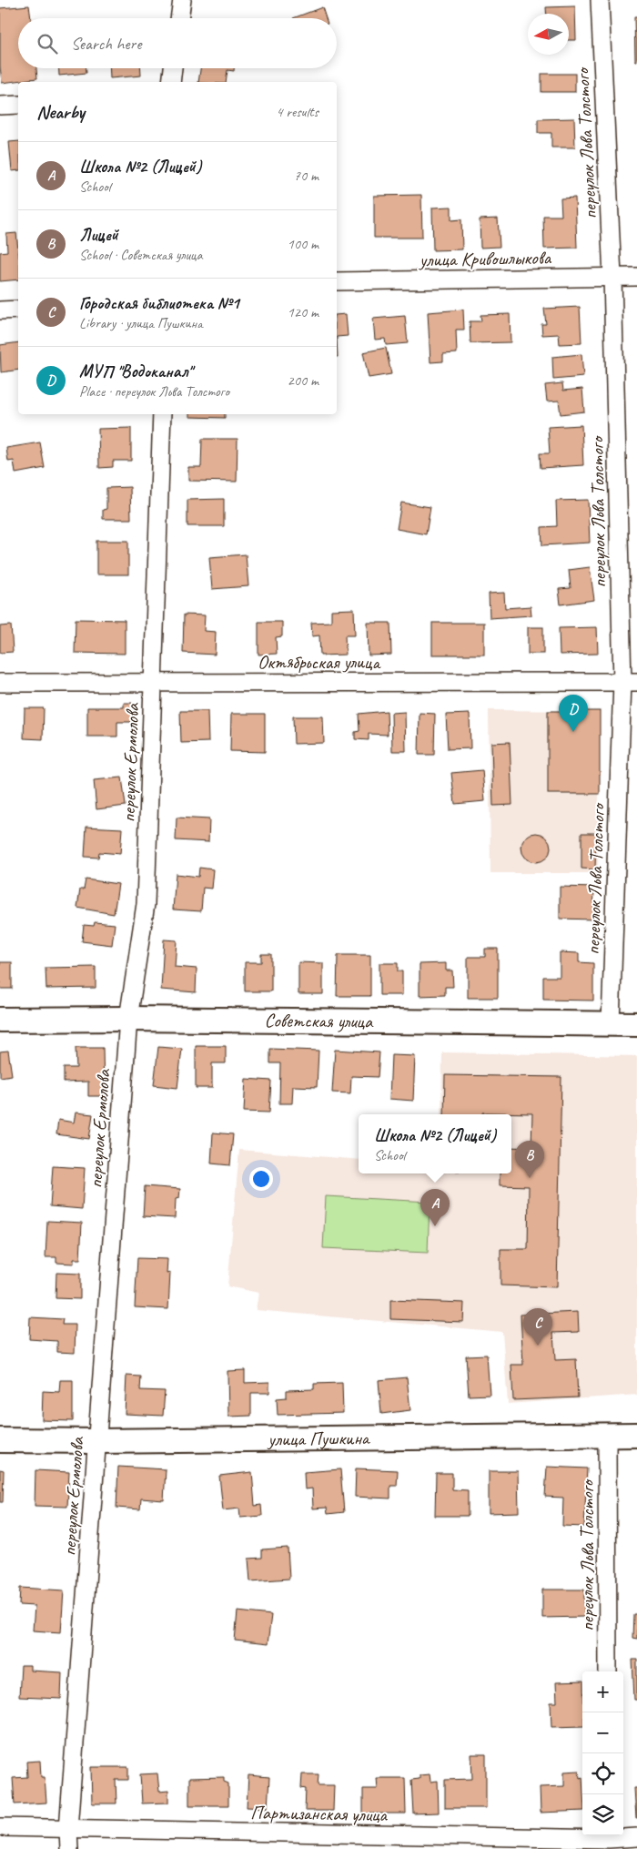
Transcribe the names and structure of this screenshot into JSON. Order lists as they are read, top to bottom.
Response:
{
  "streets": {
    "main road": ["Советская улица", "улица Пушкина"],
    "street": [
      "переулок Льва Толстого",
      "улица Кривошлыкова",
      "Октябрьская улица",
      "переулок Ермолова",
      "Партизанская улица"
    ]
  },
  "crossings": [
    ["переулок Льва Толстого", "улица Кривошлыкова"],
    ["переулок Льва Толстого", "Октябрьская улица"],
    ["переулок Льва Толстого", "Советская улица"],
    ["переулок Льва Толстого", "улица Пушкина"],
    ["Октябрьская улица", "переулок Ермолова"],
    ["переулок Ермолова", "Советская улица"],
    ["переулок Ермолова", "улица Пушкина"],
    ["переулок Ермолова", "Партизанская улица"]
  ],
  "north": "left",
  "page": {
    "search": "Search here",
    "heading": ["Nearby", "4 results"],
    "list": [
      {
        "mark": "A",
        "name": "Школа №2 (Лицей)",
        "note": "School",
        "value": "70 m"
      },
      {
        "mark": "B",
        "name": "Лицей",
        "note": "School · Советская улица",
        "value": "100 m"
      },
      {
        "mark": "C",
        "name": "Городская библиотека №1",
        "note": "Library · улица Пушкина",
        "value": "120 m"
      },
      {
        "mark": "D",
        "name": "МУП \"Водоканал\"",
        "note": "Place · переулок Льва Толстого",
        "value": "200 m"
      }
    ],
    "pins": [
      "D",
      "B",
      "A",
      "C"
    ],
    "popup": ["Школа №2 (Лицей)", "School"],
    "map_buttons": ["+", "−"]
  }
}
